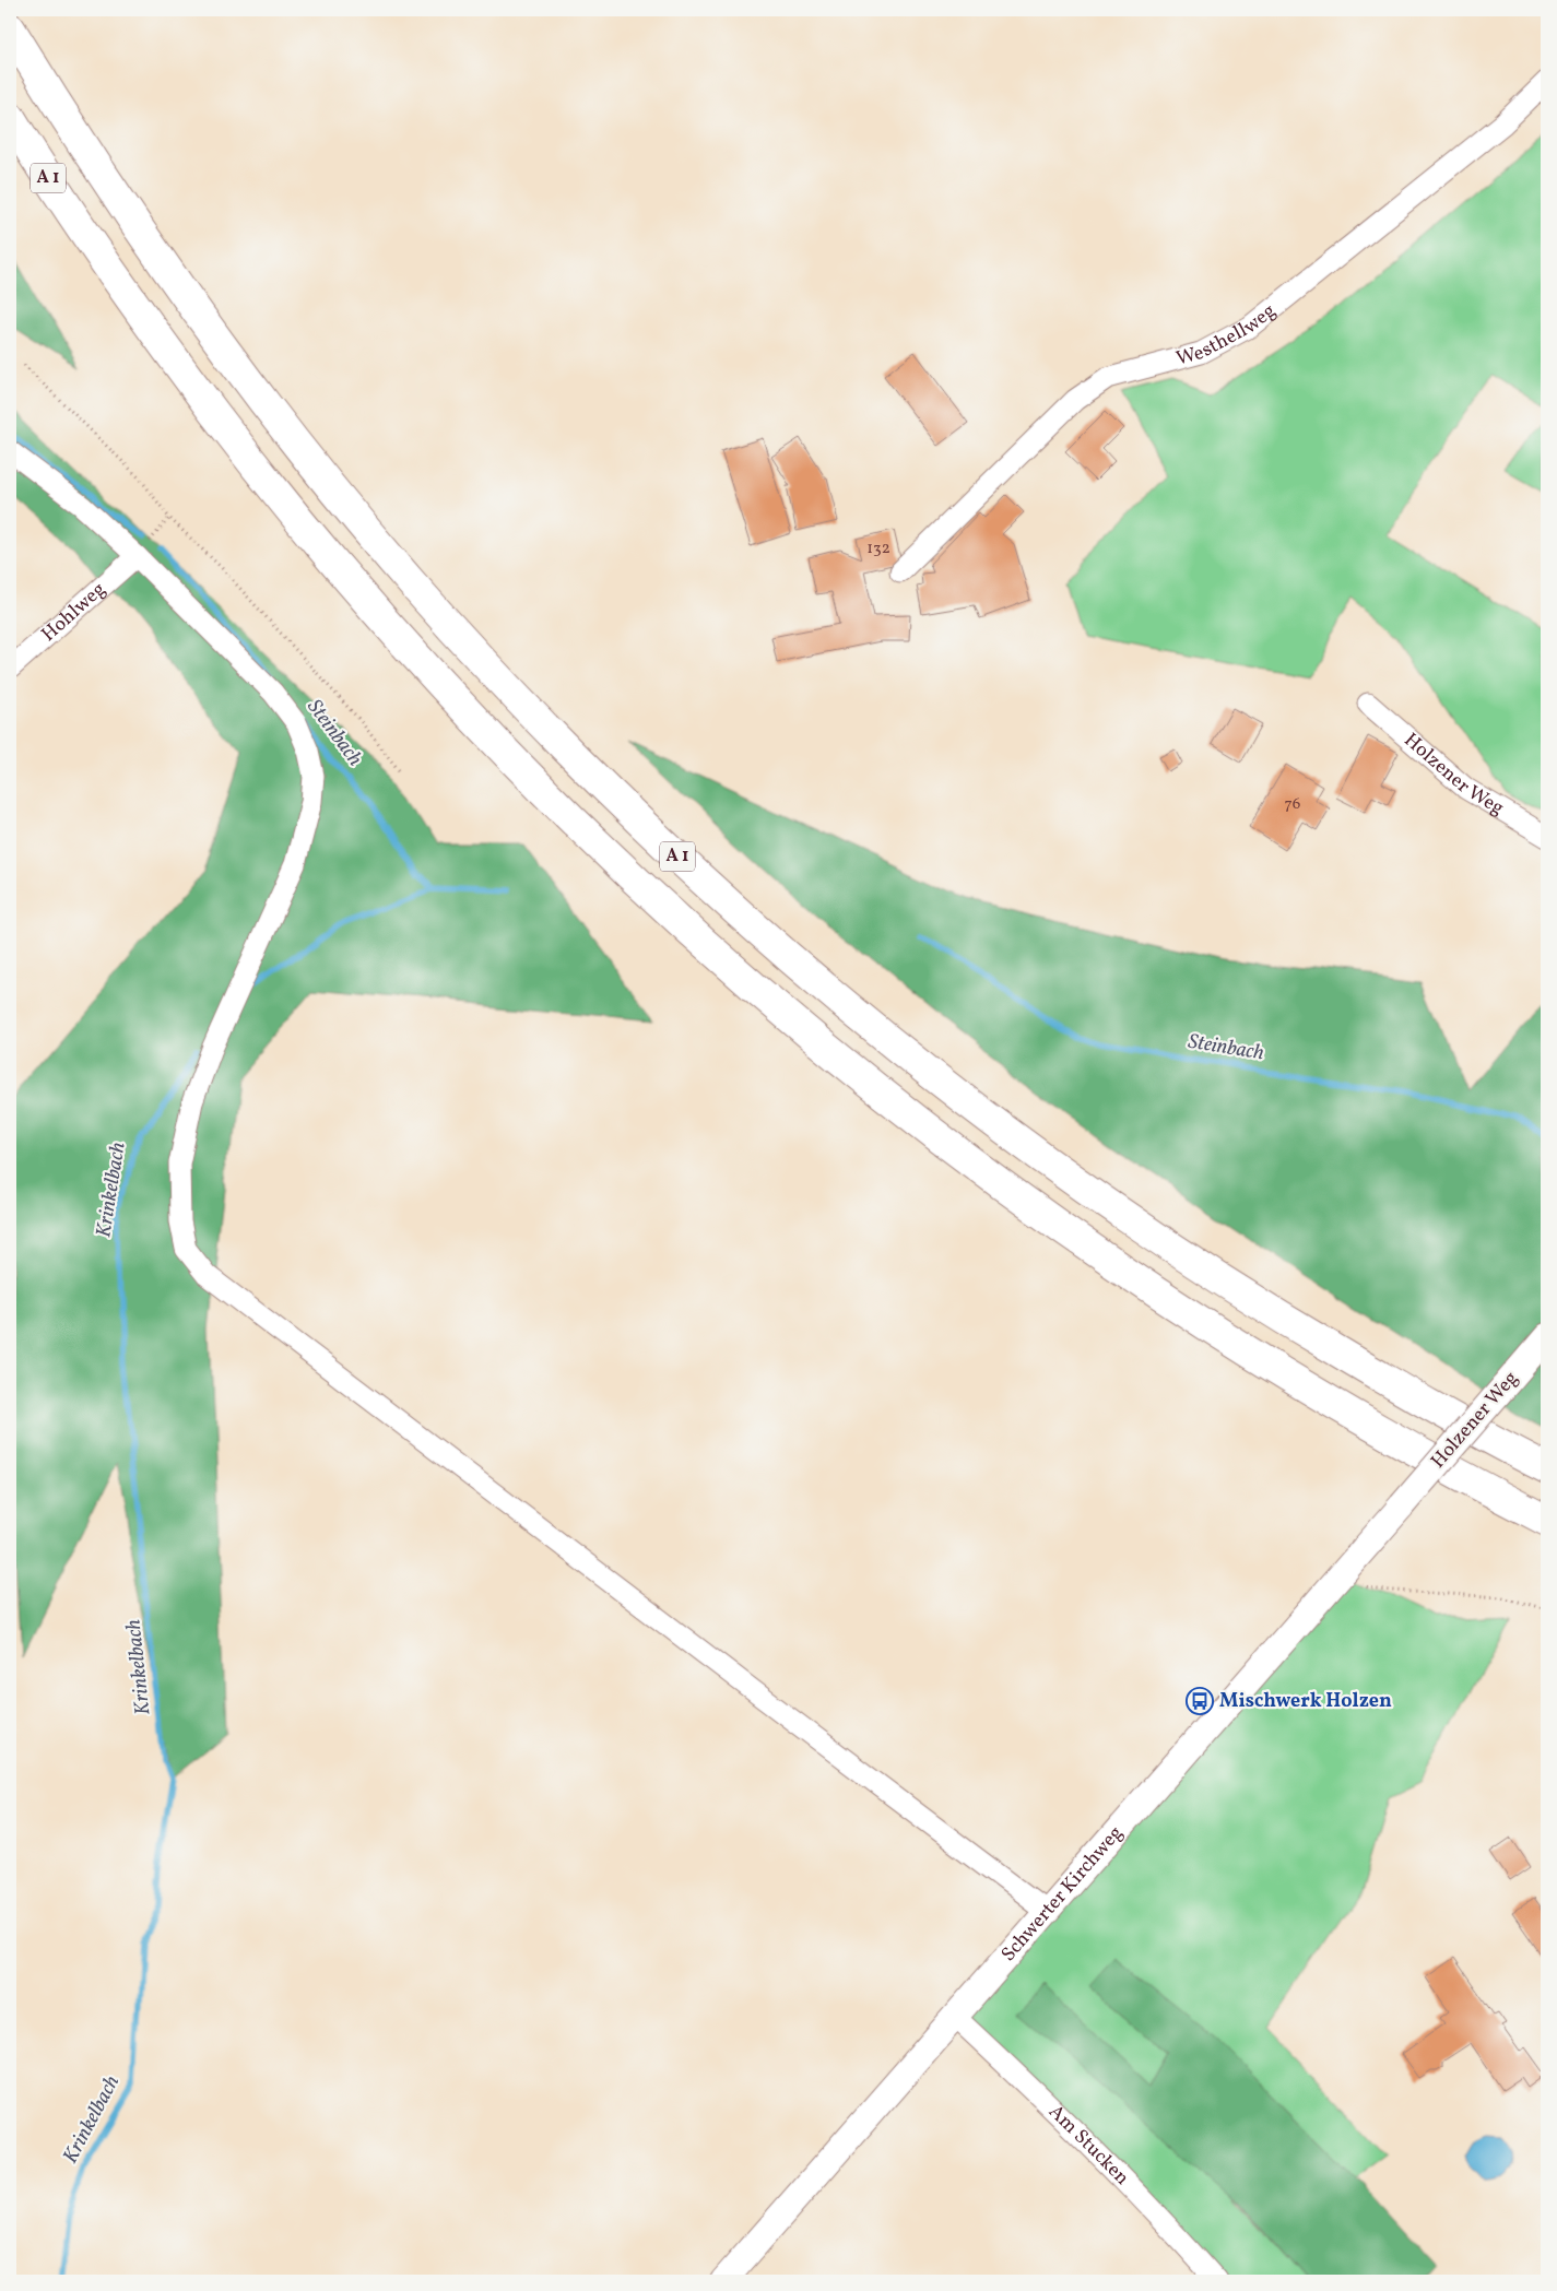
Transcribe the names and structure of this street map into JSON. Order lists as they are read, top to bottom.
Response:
{
  "streets": {
    "highway": ["A 1"],
    "main road": ["Holzener Weg", "Schwerter Kirchweg"],
    "street": ["Westhellweg", "Hohlweg", "Am Stucken"]
  },
  "crossings": [
    ["Holzener Weg", "Schwerter Kirchweg"],
    ["Schwerter Kirchweg", "Am Stucken"]
  ],
  "water": ["Steinbach", "Krinkelbach"],
  "places": {
    "bus stop": ["Mischwerk Holzen"]
  },
  "house_numbers": ["132", "76"]
}
